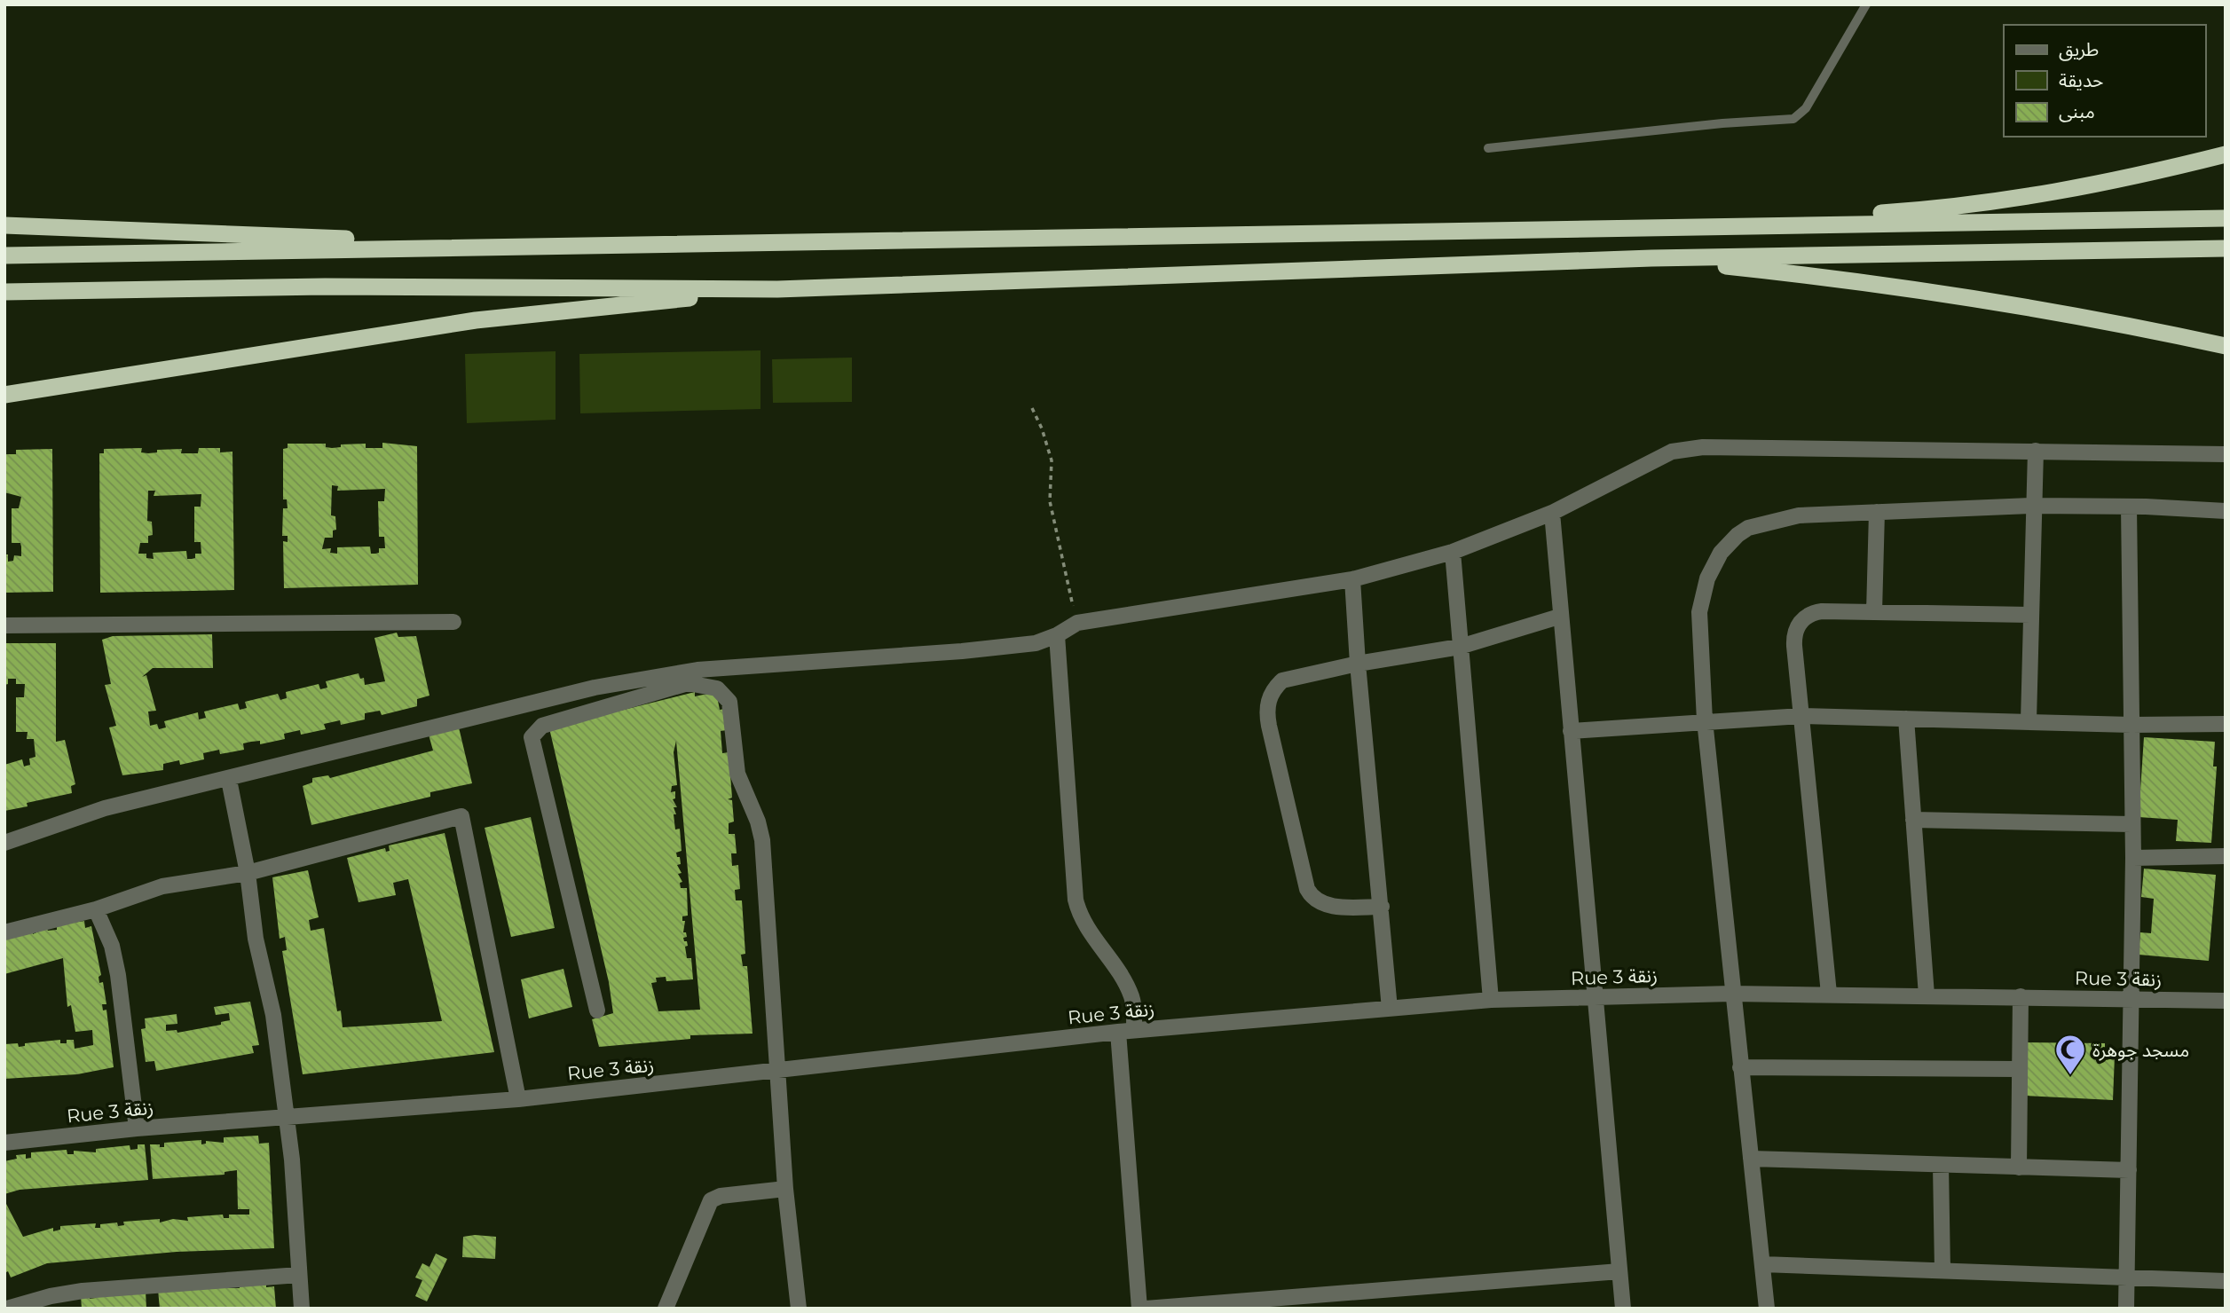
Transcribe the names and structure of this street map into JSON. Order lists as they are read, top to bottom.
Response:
{
  "streets": {
    "street": ["Rue 3 زنقة"]
  },
  "places": {
    "mosque": ["مسجد جوهرة"]
  },
  "legend": ["طريق", "حديقة", "مبنى"]
}
